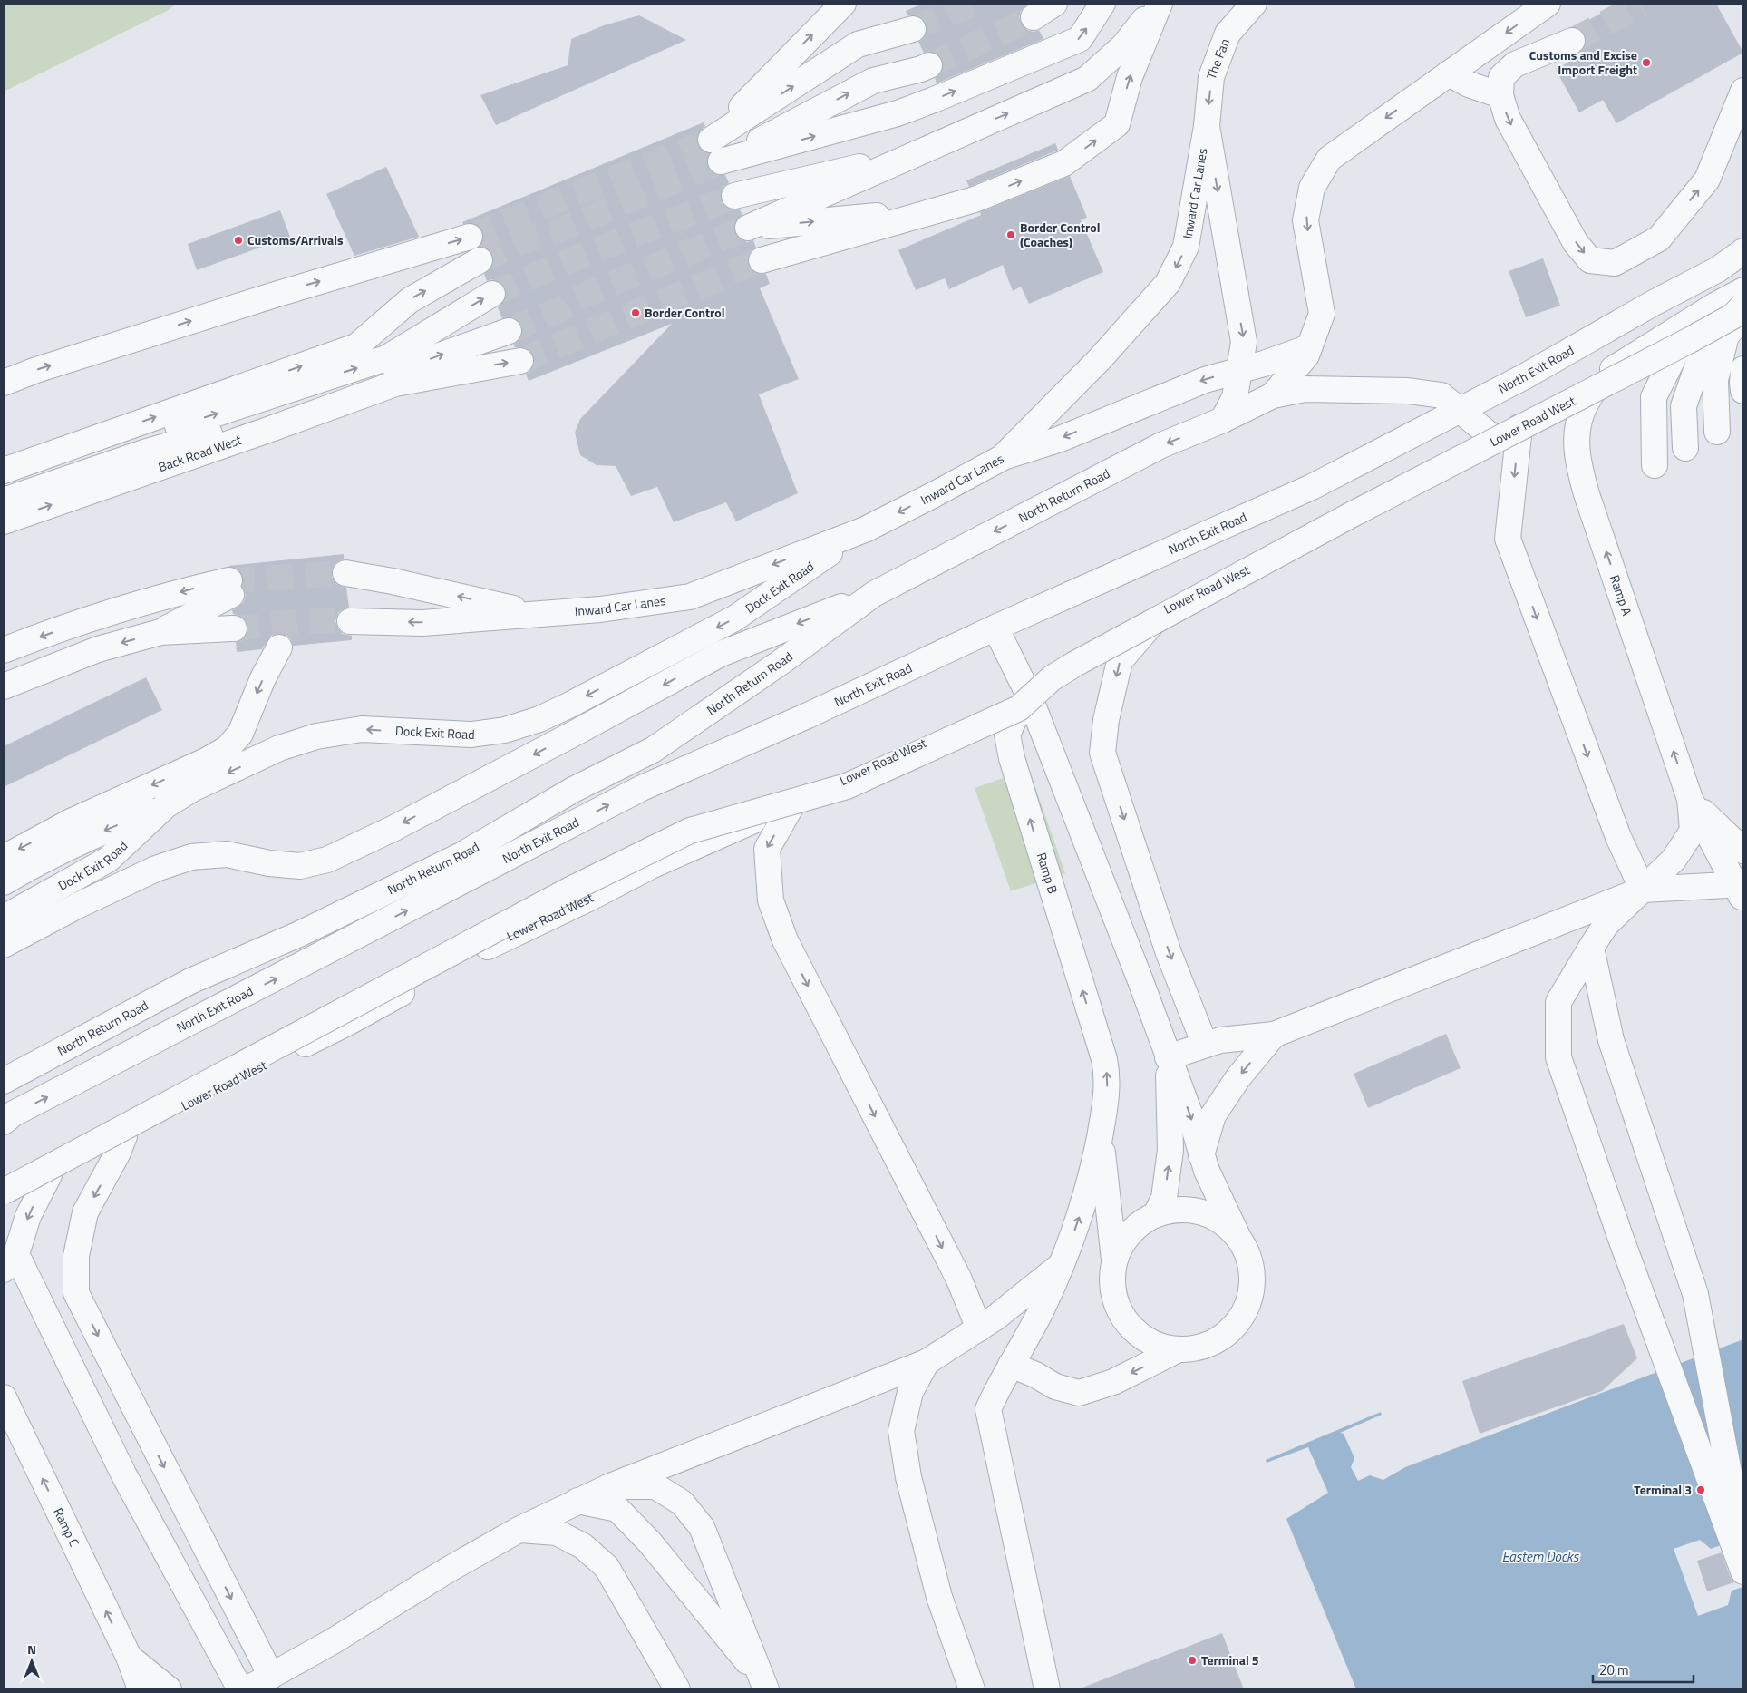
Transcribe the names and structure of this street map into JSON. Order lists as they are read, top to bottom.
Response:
{
  "streets": {
    "lane": [
      "The Fan",
      "Inward Car Lanes",
      "North Exit Road",
      "Lower Road West",
      "Back Road West",
      "North Return Road",
      "Dock Exit Road",
      "Ramp A",
      "Ramp B",
      "Ramp C"
    ]
  },
  "crossings": [
    ["The Fan", "Inward Car Lanes"],
    ["Inward Car Lanes", "Dock Exit Road"],
    ["Lower Road West", "Ramp B"]
  ],
  "one_way": ["The Fan"],
  "water": ["Eastern Docks"],
  "places": [
    "Customs and Excise Import Freight",
    "Border Control (Coaches)",
    "Customs/Arrivals",
    "Border Control",
    "Terminal 3",
    "Terminal 5"
  ],
  "scale_bar": "20 m",
  "north": "top"
}
